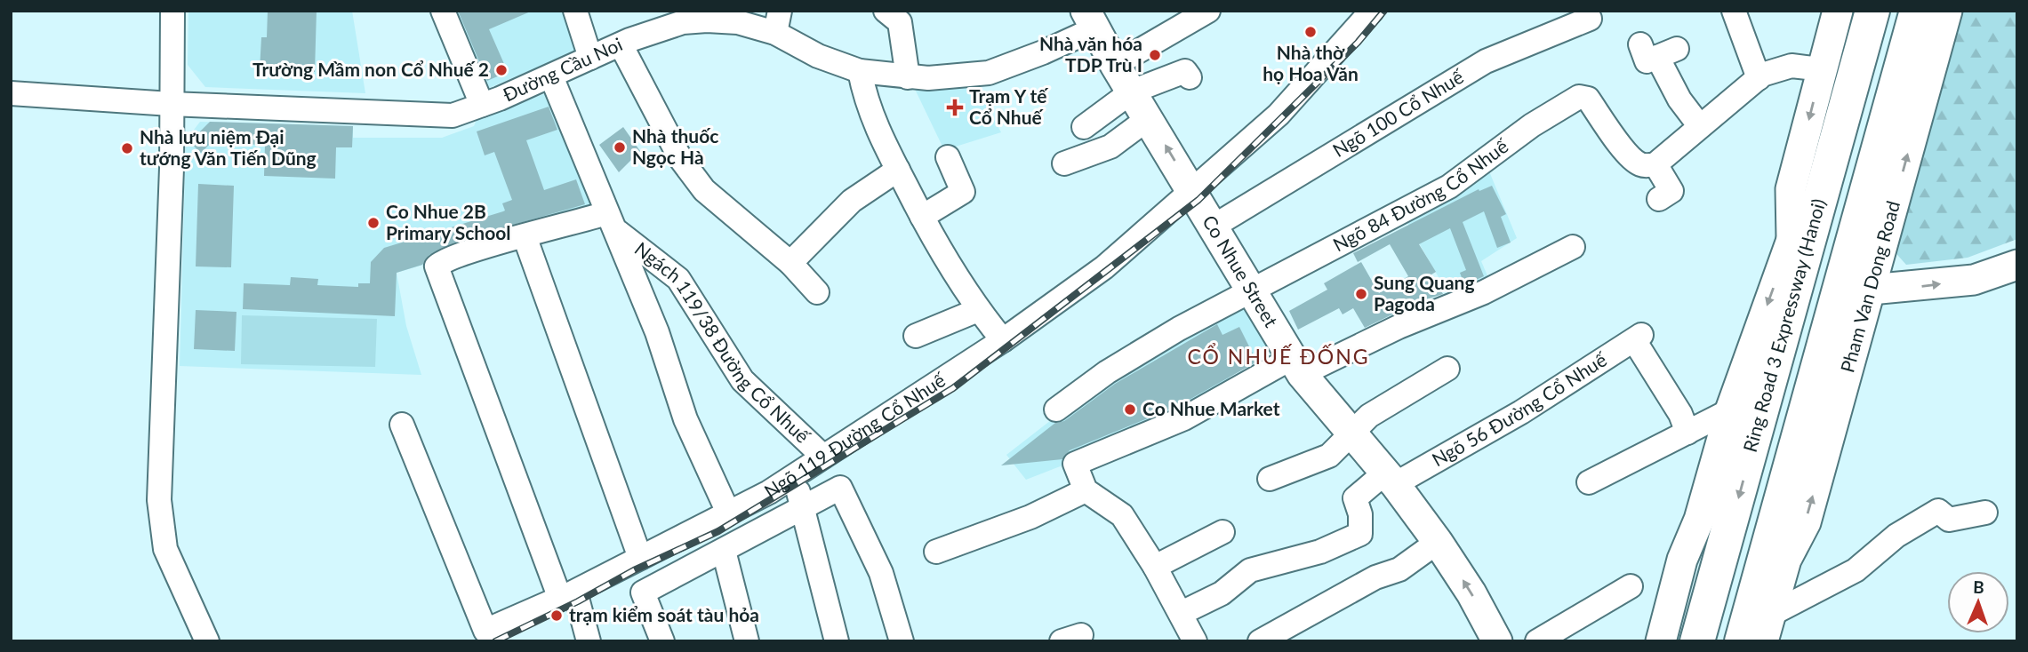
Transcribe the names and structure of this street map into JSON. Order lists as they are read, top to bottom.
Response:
{
  "streets": {
    "highway": ["Ring Road 3 Expressway (Hanoi)"],
    "main road": ["Co Nhue Street", "Pham Van Dong Road"],
    "street": [
      "Đường Cầu Noi",
      "Ngõ 100 Cổ Nhuế",
      "Ngõ 84 Đường Cổ Nhuế",
      "Ngách 119/38 Đường Cổ Nhuế",
      "Ngõ 56 Đường Cổ Nhuế",
      "Ngõ 119 Đường Cổ Nhuế"
    ]
  },
  "crossings": [
    ["Đường Cầu Noi", "Co Nhue Street"],
    ["Ngõ 100 Cổ Nhuế", "Co Nhue Street"],
    ["Ngõ 84 Đường Cổ Nhuế", "Co Nhue Street"],
    ["Co Nhue Street", "Ngõ 56 Đường Cổ Nhuế"],
    ["Co Nhue Street", "Ngõ 119 Đường Cổ Nhuế"],
    ["Ngách 119/38 Đường Cổ Nhuế", "Ngõ 119 Đường Cổ Nhuế"]
  ],
  "districts": ["CỔ NHUẾ ĐỐNG"],
  "places": {
    "other": [
      "Nhà thờ họ Hoa Văn",
      "Nhà văn hóa TDP Trù I",
      "Trường Mầm non Cổ Nhuế 2",
      "Nhà thuốc Ngọc Hà",
      "Nhà lưu niệm Đại tướng Văn Tiến Dũng",
      "Co Nhue 2B Primary School",
      "Sung Quang Pagoda",
      "Co Nhue Market",
      "trạm kiểm soát tàu hỏa"
    ],
    "health": ["Trạm Y tế Cổ Nhuế"]
  },
  "north": "top"
}
